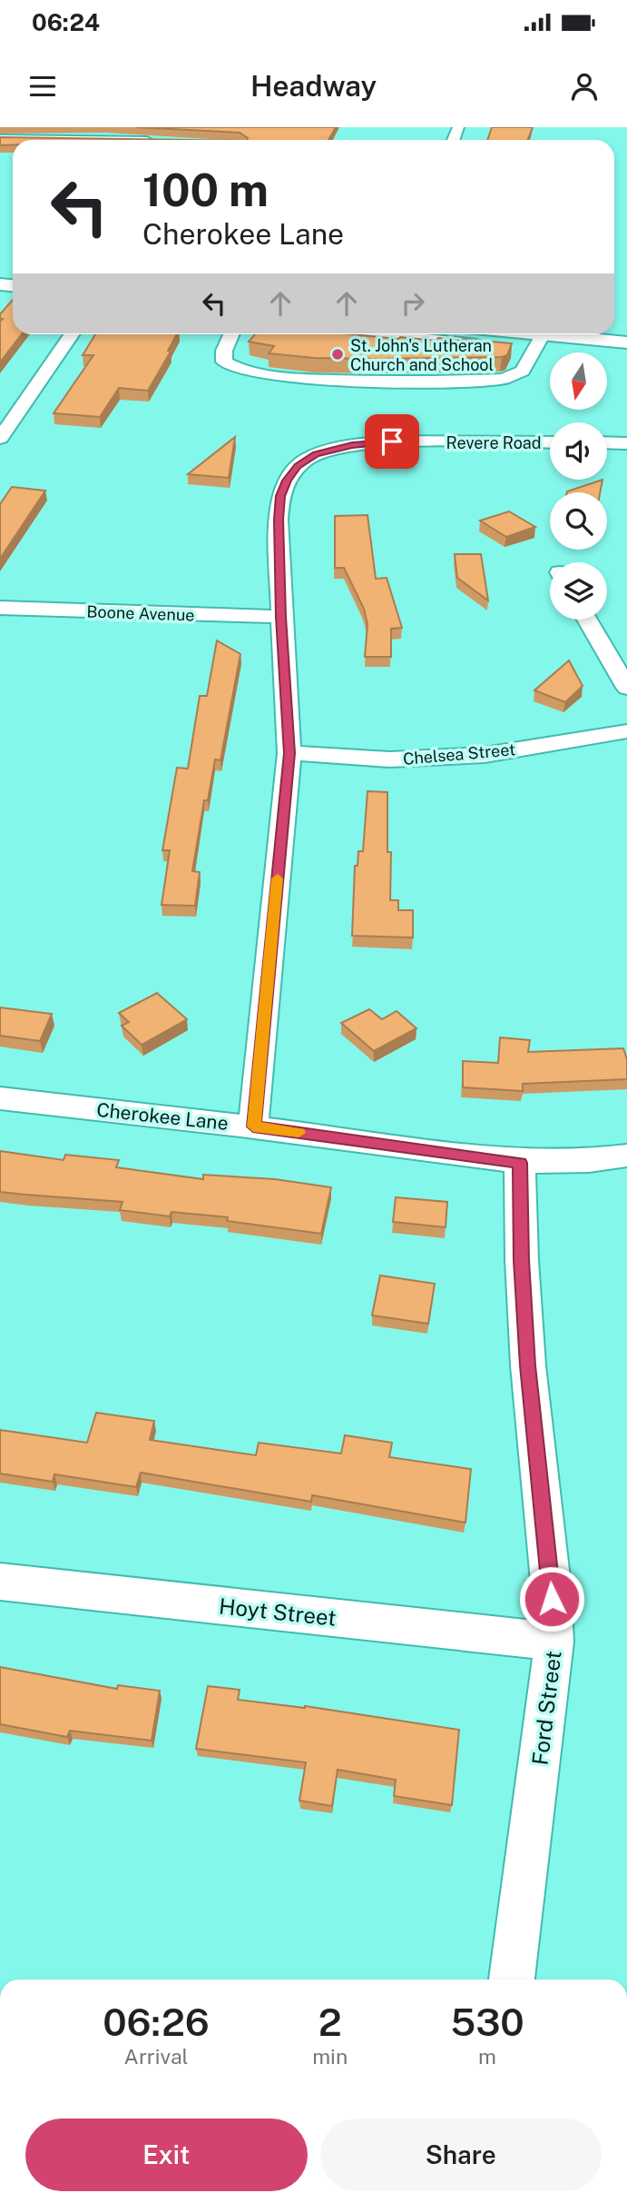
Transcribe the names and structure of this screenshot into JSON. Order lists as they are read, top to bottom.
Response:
{
  "streets": {
    "street": [
      "Revere Road",
      "Boone Avenue",
      "Chelsea Street",
      "Cherokee Lane",
      "Hoyt Street",
      "Ford Street"
    ]
  },
  "crossings": [
    ["Revere Road", "Boone Avenue"],
    ["Revere Road", "Chelsea Street"],
    ["Revere Road", "Cherokee Lane"],
    ["Cherokee Lane", "Ford Street"],
    ["Hoyt Street", "Ford Street"]
  ],
  "places": ["St. John's Lutheran Church and School"],
  "north": "bottom",
  "page": {
    "status": "06:24",
    "header": "Headway",
    "turn": ["100 m", "Cherokee Lane"],
    "eta": [
      "06:26",
      "Arrival",
      "2",
      "min",
      "530",
      "m"
    ],
    "buttons": ["Exit", "Share"]
  }
}
